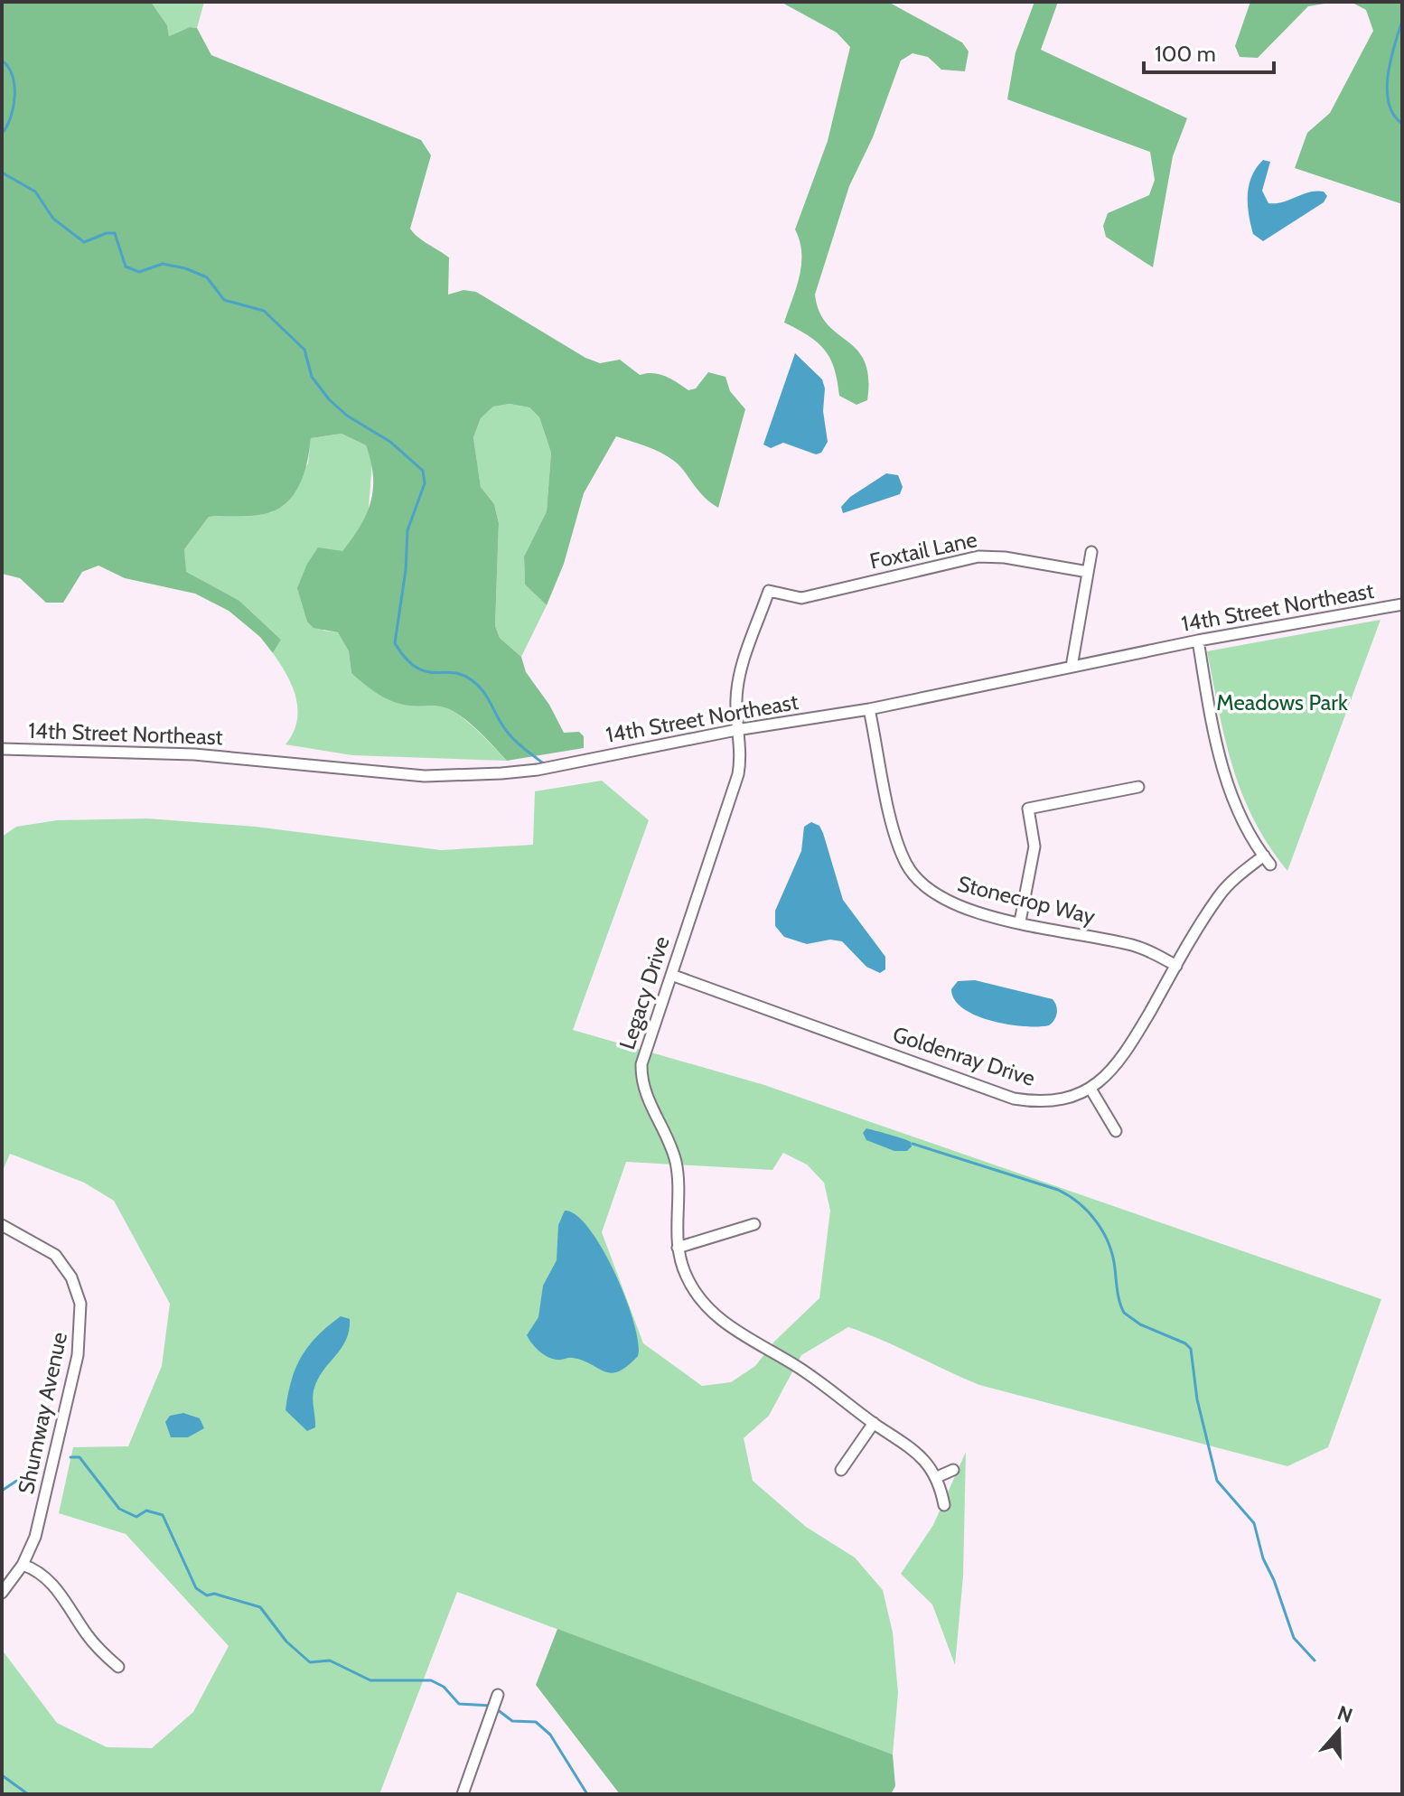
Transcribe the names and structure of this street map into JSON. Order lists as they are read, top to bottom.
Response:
{
  "streets": {
    "street": [
      "Foxtail Lane",
      "14th Street Northeast",
      "Stonecrop Way",
      "Legacy Drive",
      "Goldenray Drive",
      "Shumway Avenue"
    ]
  },
  "crossings": [
    ["Foxtail Lane", "Legacy Drive"],
    ["14th Street Northeast", "Stonecrop Way"],
    ["14th Street Northeast", "Legacy Drive"],
    ["14th Street Northeast", "Goldenray Drive"],
    ["Stonecrop Way", "Goldenray Drive"],
    ["Legacy Drive", "Goldenray Drive"]
  ],
  "parks": ["Meadows Park"],
  "scale_bar": "100 m",
  "north": "top"
}
